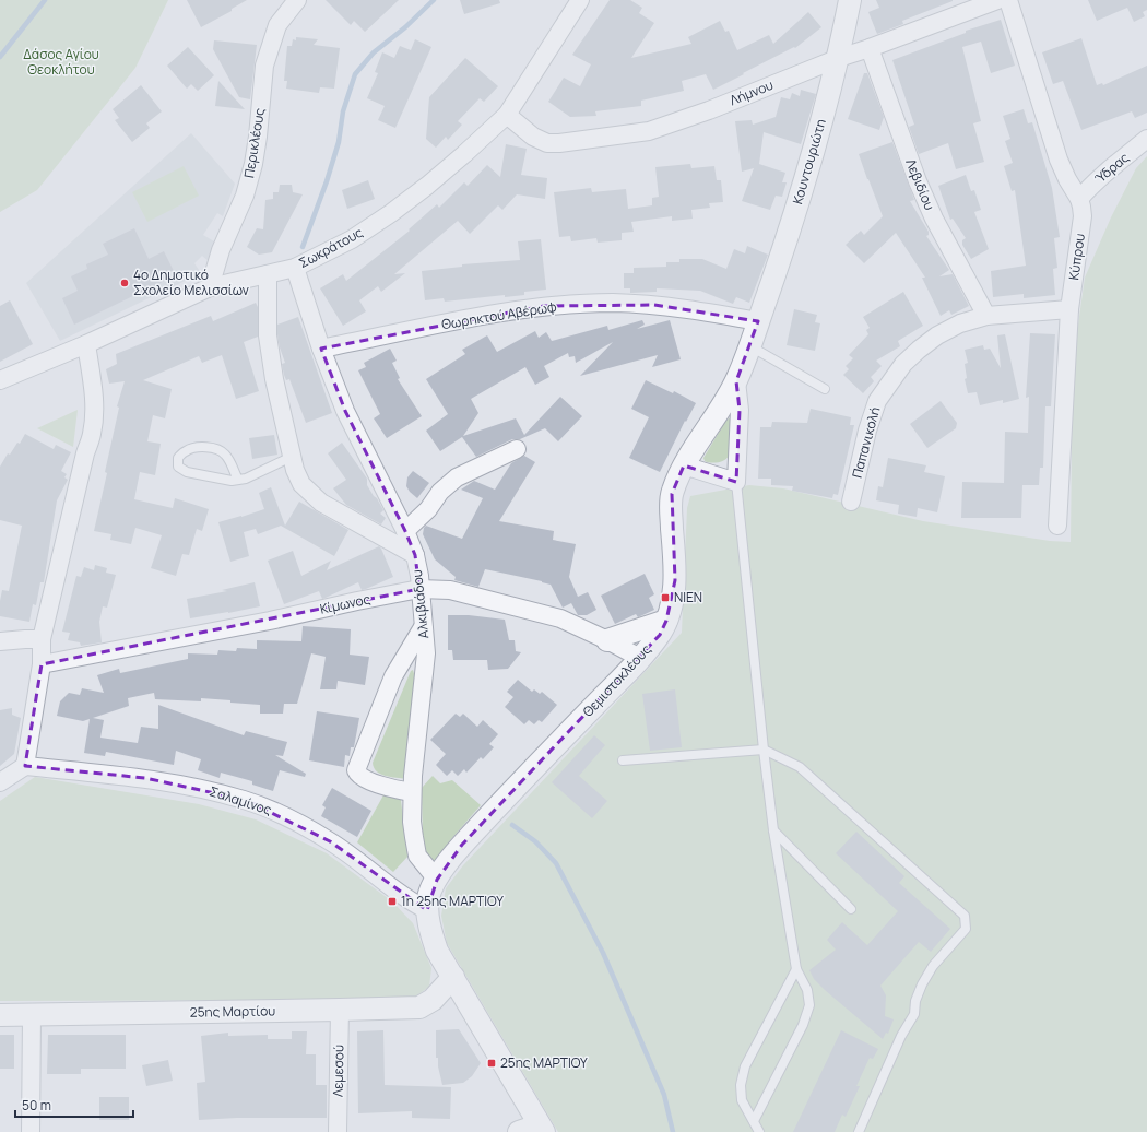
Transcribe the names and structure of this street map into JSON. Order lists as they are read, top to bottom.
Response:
{
  "streets": {
    "street": [
      "Λήμνου",
      "Περικλέους",
      "Κουντουριώτη",
      "Ύδρας",
      "Λεβιδίου",
      "Σωκράτους",
      "Κύπρου",
      "Θωρηκτού Αβέρωφ",
      "Παπανικολή",
      "Κίμωνος",
      "Αλκιβιάδου",
      "Θεμιστοκλέους",
      "Σαλαμίνος",
      "25ης Μαρτίου",
      "Λεμεσού"
    ]
  },
  "crossings": [
    ["Λήμνου", "Κουντουριώτη"],
    ["Λήμνου", "Λεβιδίου"],
    ["Λήμνου", "Σωκράτους"],
    ["Περικλέους", "Σωκράτους"],
    ["Κουντουριώτη", "Θωρηκτού Αβέρωφ"],
    ["Κουντουριώτη", "Θεμιστοκλέους"],
    ["Ύδρας", "Κύπρου"],
    ["Λεβιδίου", "Παπανικολή"],
    ["Σωκράτους", "Αλκιβιάδου"],
    ["Κύπρου", "Παπανικολή"],
    ["Θωρηκτού Αβέρωφ", "Αλκιβιάδου"],
    ["Θωρηκτού Αβέρωφ", "Θεμιστοκλέους"],
    ["Κίμωνος", "Αλκιβιάδου"],
    ["Κίμωνος", "Θεμιστοκλέους"],
    ["Αλκιβιάδου", "Θεμιστοκλέους"],
    ["Θεμιστοκλέους", "Σαλαμίνος"],
    ["Θεμιστοκλέους", "25ης Μαρτίου"],
    ["25ης Μαρτίου", "Λεμεσού"]
  ],
  "parks": ["Δάσος Αγίου Θεοκλήτου"],
  "places": {
    "other": ["4ο Δημοτικό Σχολείο Μελισσίων"],
    "transit": ["ΝΙΕΝ", "1η 25ης ΜΑΡΤΙΟΥ", "25ης ΜΑΡΤΙΟΥ"]
  },
  "scale_bar": "50 m"
}
